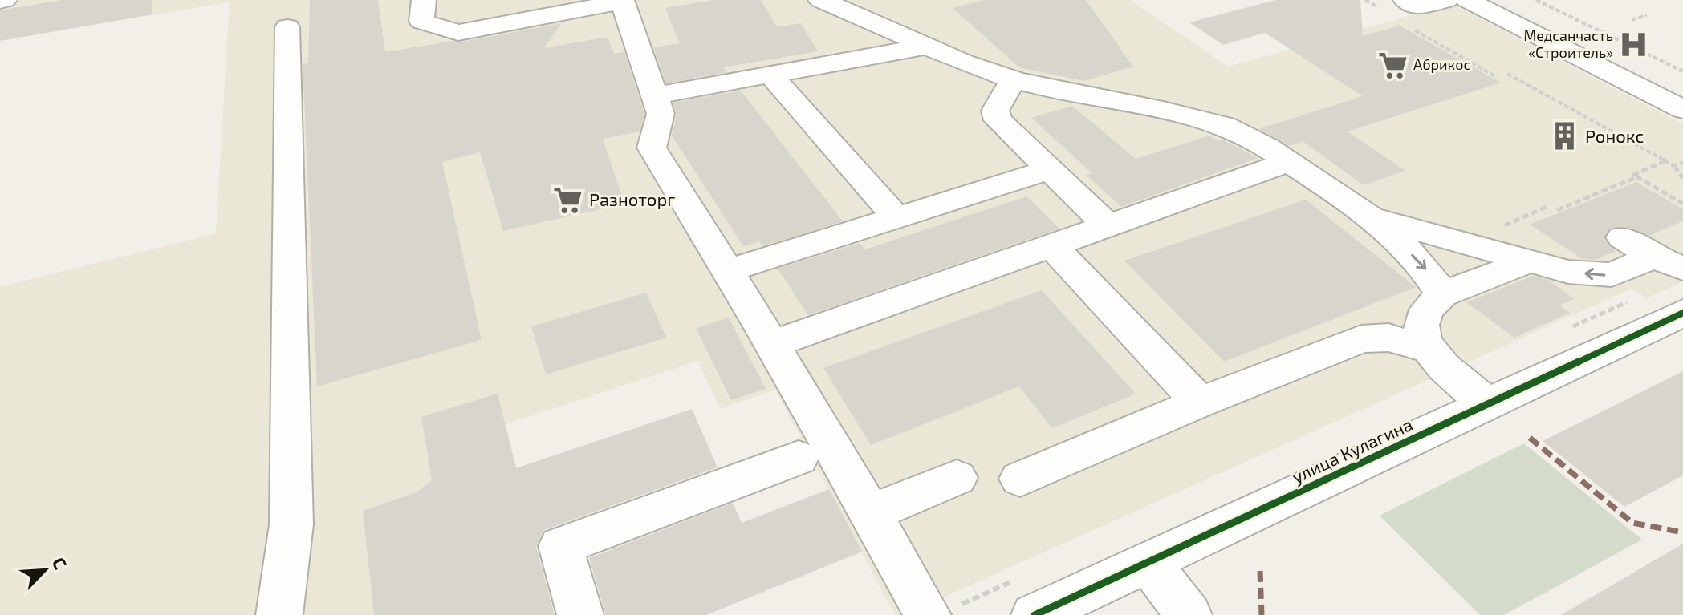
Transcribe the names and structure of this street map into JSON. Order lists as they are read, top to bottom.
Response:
{
  "streets": {
    "street": ["улица Кулагина"]
  },
  "places": {
    "hospital": ["Медсанчасть «Строитель»"],
    "supermarket": ["Абрикос", "Разноторг"],
    "building": ["Ронокс"]
  },
  "north": "top right"
}
